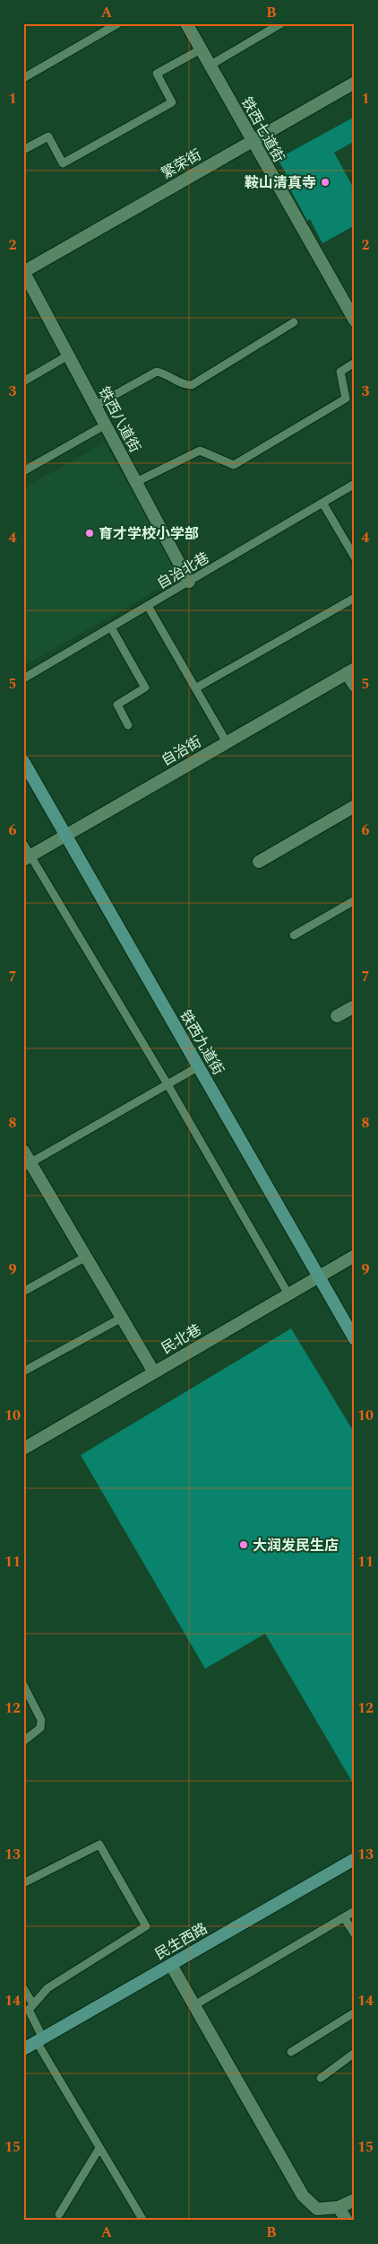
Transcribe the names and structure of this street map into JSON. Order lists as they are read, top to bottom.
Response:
{
  "streets": {
    "main road": ["铁西九道街", "民生西路"],
    "street": [
      "铁西七道街",
      "繁荣街",
      "铁西八道街",
      "自治街",
      "民北巷"
    ],
    "lane": ["自治北巷"]
  },
  "crossings": [
    ["铁西七道街", "繁荣街"],
    ["繁荣街", "铁西八道街"],
    ["铁西八道街", "自治北巷"],
    ["自治街", "铁西九道街"],
    ["铁西九道街", "民北巷"]
  ],
  "places": ["鞍山清真寺", "育才学校小学部", "大润发民生店"],
  "grid": {
    "columns": ["A", "B"],
    "rows": [
      "1",
      "2",
      "3",
      "4",
      "5",
      "6",
      "7",
      "8",
      "9",
      "10",
      "11",
      "12",
      "13",
      "14",
      "15"
    ]
  }
}
